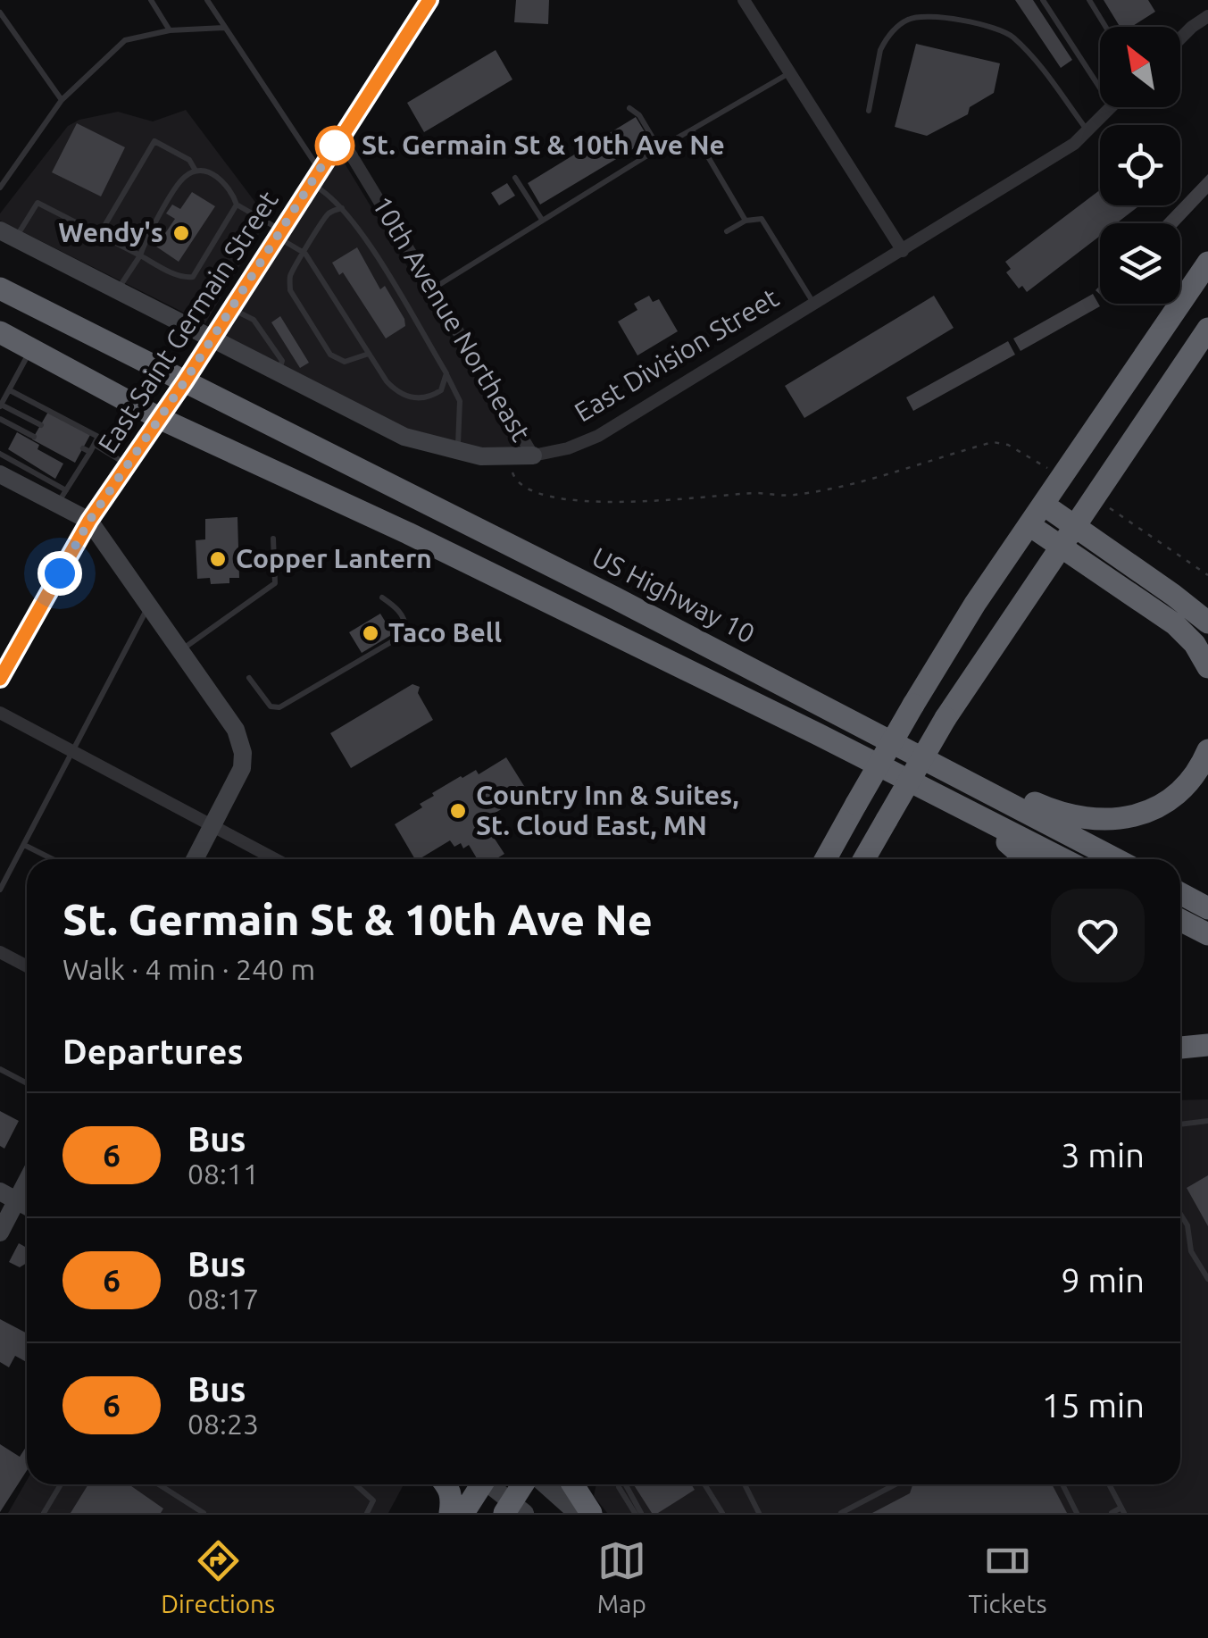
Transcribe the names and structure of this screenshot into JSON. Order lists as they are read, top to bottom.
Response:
{
  "streets": {
    "highway": ["US Highway 10"],
    "street": ["10th Avenue Northeast", "East Saint Germain Street", "East Division Street"]
  },
  "crossings": [
    ["10th Avenue Northeast", "East Saint Germain Street"],
    ["10th Avenue Northeast", "East Division Street"],
    ["East Saint Germain Street", "East Division Street"],
    ["East Saint Germain Street", "US Highway 10"]
  ],
  "places": [
    "St. Germain St & 10th Ave Ne",
    "Wendy's",
    "Copper Lantern",
    "Taco Bell",
    "Country Inn & Suites, St. Cloud East, MN"
  ],
  "lines": ["bus line 6"],
  "north": "top left",
  "page": {
    "heading": [
      ["St. Germain St & 10th Ave Ne", "Walk · 4 min · 240 m"],
      "Departures"
    ],
    "list": [
      {
        "mark": "6",
        "name": "Bus",
        "note": "08:11",
        "value": "3 min"
      },
      {
        "mark": "6",
        "name": "Bus",
        "note": "08:17",
        "value": "9 min"
      },
      {
        "mark": "6",
        "name": "Bus",
        "note": "08:23",
        "value": "15 min"
      }
    ],
    "tabs": ["Directions", "Map", "Tickets"]
  }
}
